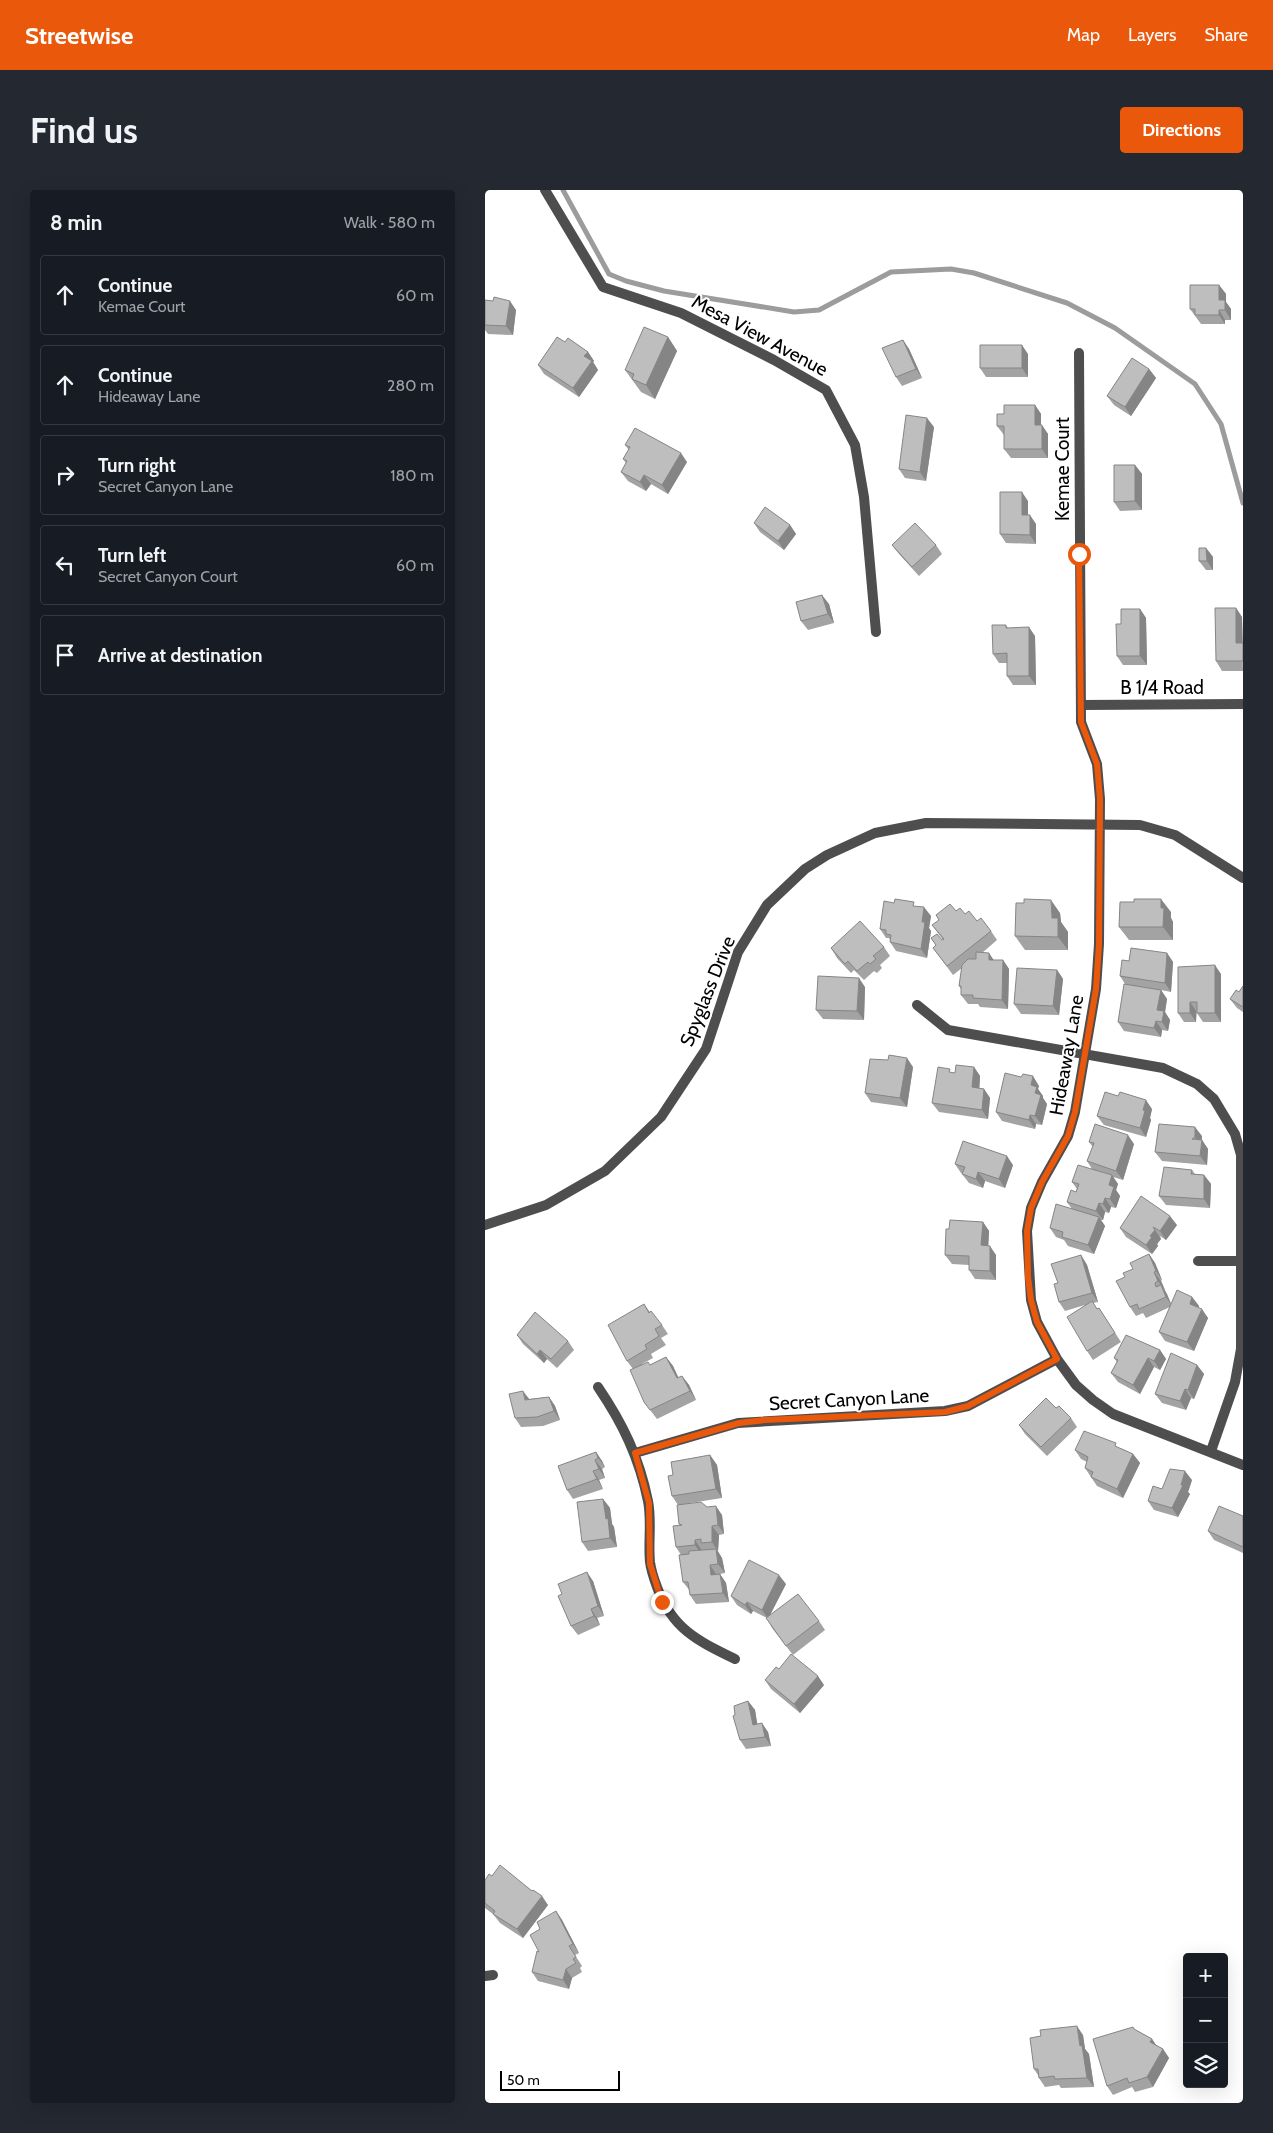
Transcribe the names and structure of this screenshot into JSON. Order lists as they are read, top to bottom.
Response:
{
  "streets": {
    "street": [
      "Mesa View Avenue",
      "Kemae Court",
      "B 1/4 Road",
      "Spyglass Drive",
      "Hideaway Lane",
      "Secret Canyon Lane"
    ]
  },
  "crossings": [
    ["Kemae Court", "B 1/4 Road"],
    ["Kemae Court", "Hideaway Lane"],
    ["B 1/4 Road", "Hideaway Lane"],
    ["Spyglass Drive", "Hideaway Lane"],
    ["Hideaway Lane", "Secret Canyon Lane"]
  ],
  "scale_bar": "50 m",
  "page": {
    "header": "Streetwise",
    "nav": ["Map", "Layers", "Share"],
    "buttons": "Directions",
    "title": "Find us",
    "heading": ["8 min", "Walk · 580 m"],
    "list": [
      ["Continue", "Kemae Court", "60 m"],
      ["Continue", "Hideaway Lane", "280 m"],
      ["Turn right", "Secret Canyon Lane", "180 m"],
      ["Turn left", "Secret Canyon Court", "60 m"],
      "Arrive at destination"
    ],
    "map_buttons": ["+", "−"],
    "scale": "50 m"
  }
}
